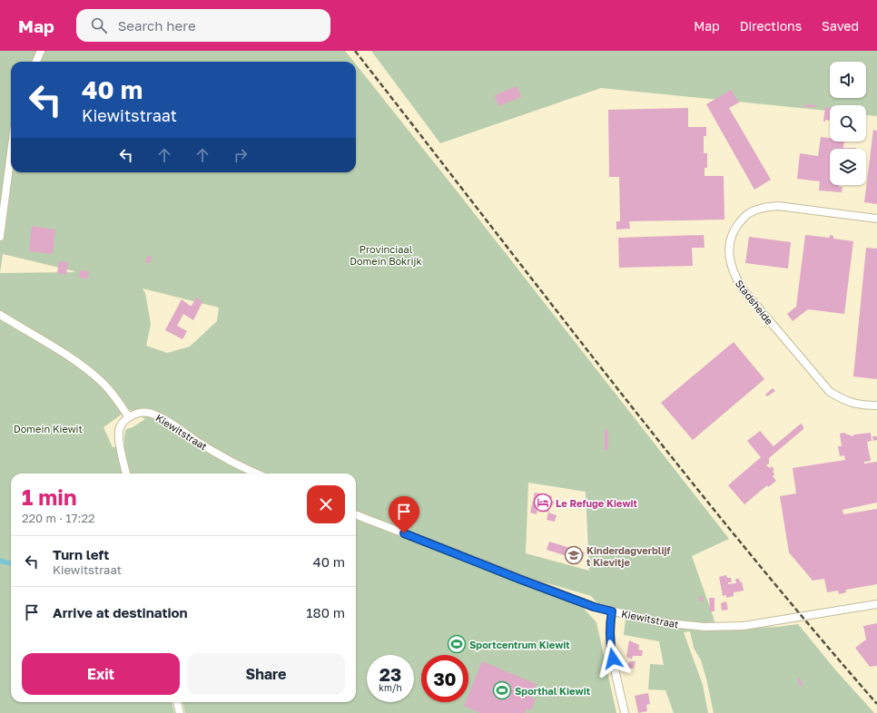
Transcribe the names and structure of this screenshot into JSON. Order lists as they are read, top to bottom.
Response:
{
  "streets": {
    "street": ["Stadsheide", "Kiewitstraat"]
  },
  "parks": ["Provinciaal Domein Bokrijk", "Domein Kiewit"],
  "places": {
    "hotel": ["Le Refuge Kiewit"],
    "school or university": ["Kinderdagverblijf t Kievitje"],
    "sports": ["Sportcentrum Kiewit", "Sporthal Kiewit"]
  },
  "page": {
    "header": "Map",
    "search": "Search here",
    "nav": ["Map", "Directions", "Saved"],
    "turn": ["40 m", "Kiewitstraat"],
    "heading": ["1 min", "220 m · 17:22"],
    "list": [
      {
        "name": "Turn left",
        "note": "Kiewitstraat",
        "value": "40 m"
      },
      {
        "name": "Arrive at destination",
        "value": "180 m"
      }
    ],
    "buttons": ["Exit", "Share"],
    "speed": "23 km/h",
    "limit": "30"
  }
}
